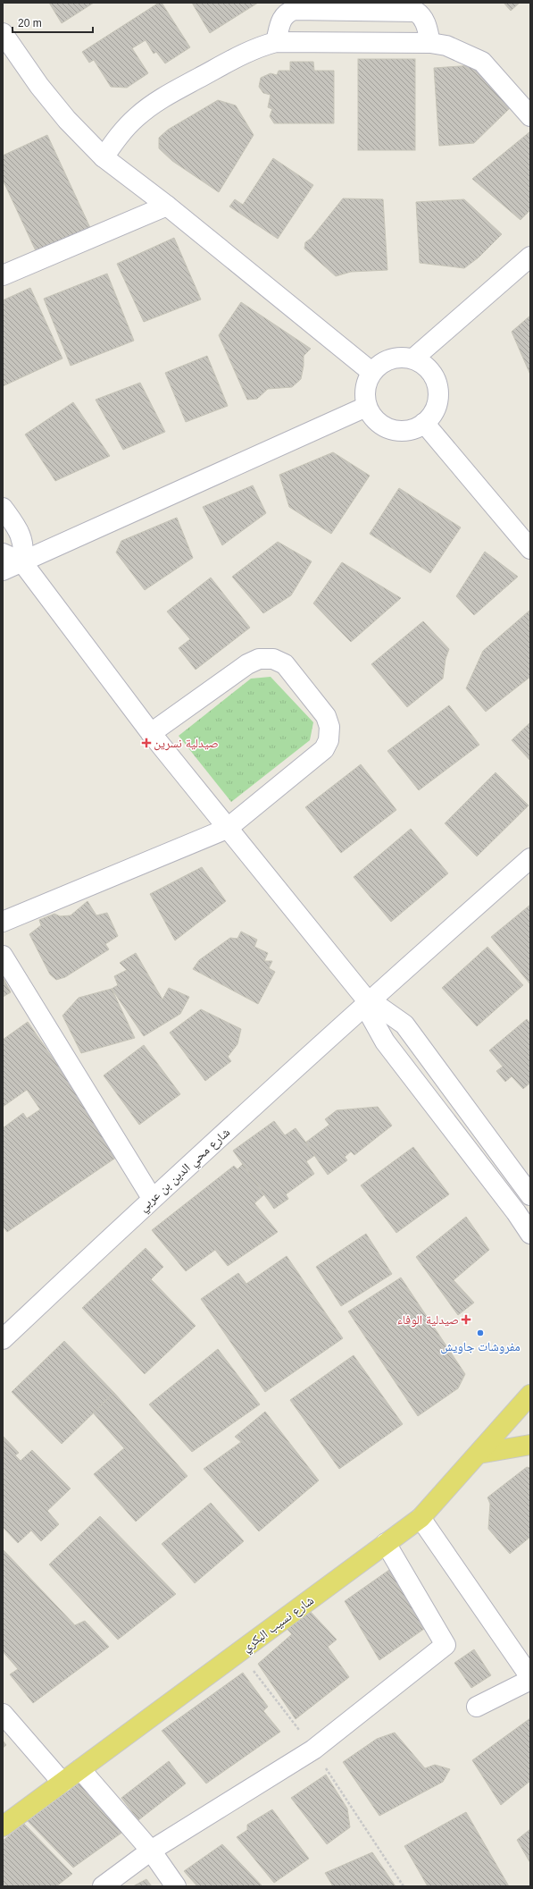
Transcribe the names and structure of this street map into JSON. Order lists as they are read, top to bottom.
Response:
{
  "streets": {
    "main road": ["شارع نسيب البكري"],
    "street": ["شارع محي الدين بن عربي"]
  },
  "places": {
    "health": ["صيدلية نسرين", "صيدلية الوفاء"],
    "other": ["مفروشات جاويش"]
  },
  "scale_bar": "20 m"
}
